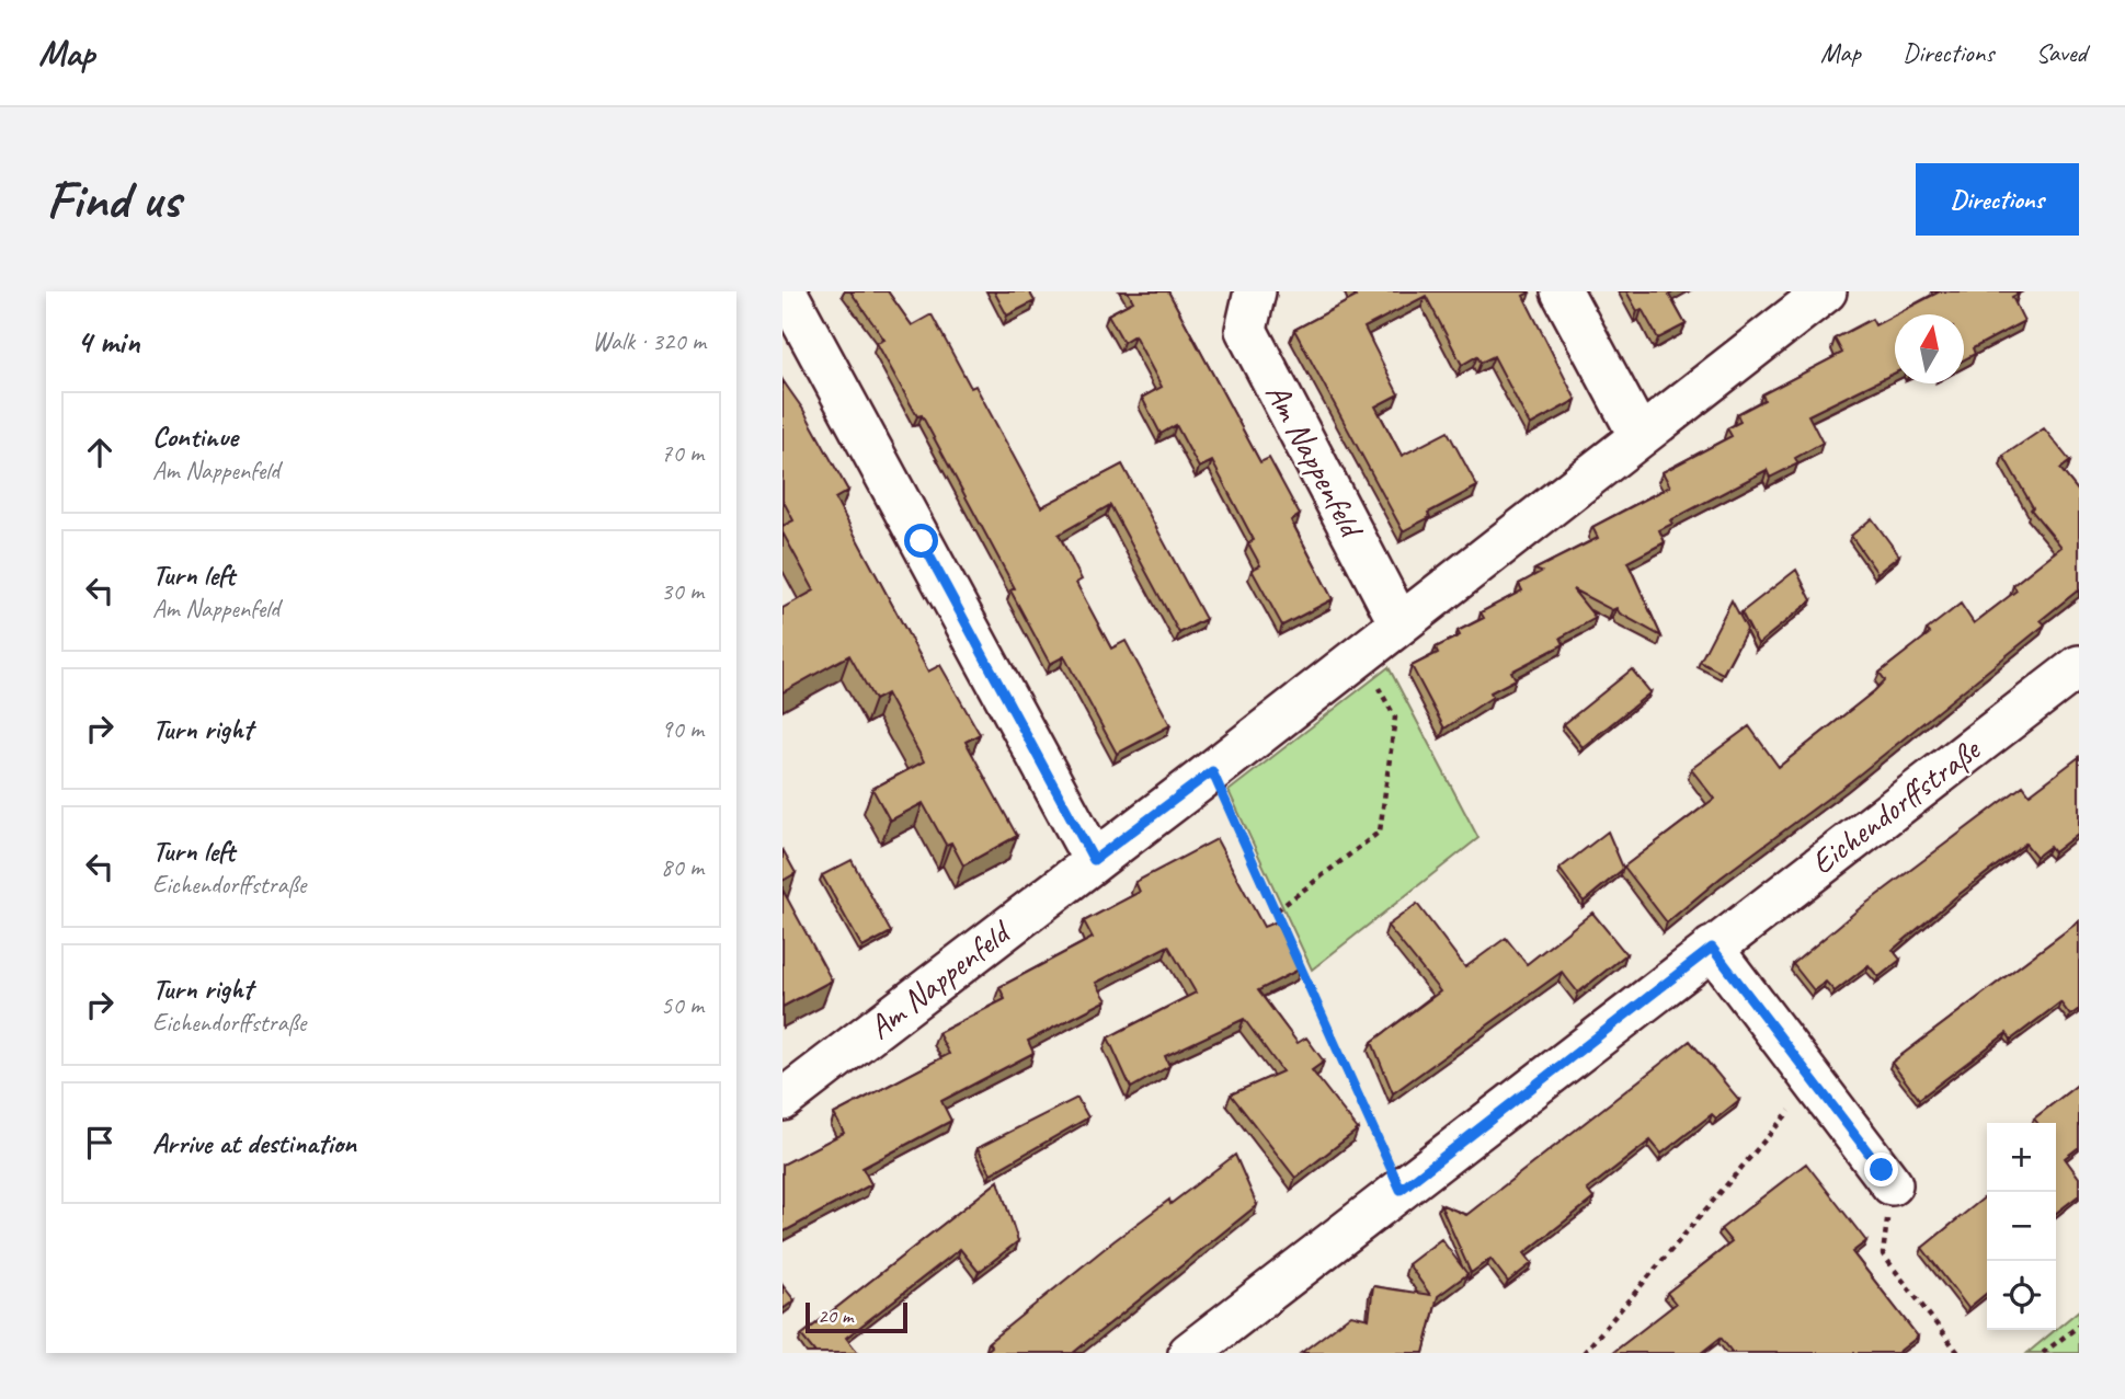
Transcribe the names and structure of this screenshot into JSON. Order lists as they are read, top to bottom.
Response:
{
  "streets": {
    "street": ["Am Nappenfeld", "Eichendorffstraße"]
  },
  "scale_bar": "20 m",
  "north": "top",
  "page": {
    "header": "Map",
    "nav": ["Map", "Directions", "Saved"],
    "buttons": "Directions",
    "title": "Find us",
    "heading": ["4 min", "Walk · 320 m"],
    "list": [
      ["Continue", "Am Nappenfeld", "70 m"],
      ["Turn left", "Am Nappenfeld", "30 m"],
      ["Turn right", "90 m"],
      ["Turn left", "Eichendorffstraße", "80 m"],
      ["Turn right", "Eichendorffstraße", "50 m"],
      "Arrive at destination"
    ],
    "map_buttons": ["+", "−"],
    "scale": "20 m"
  }
}
